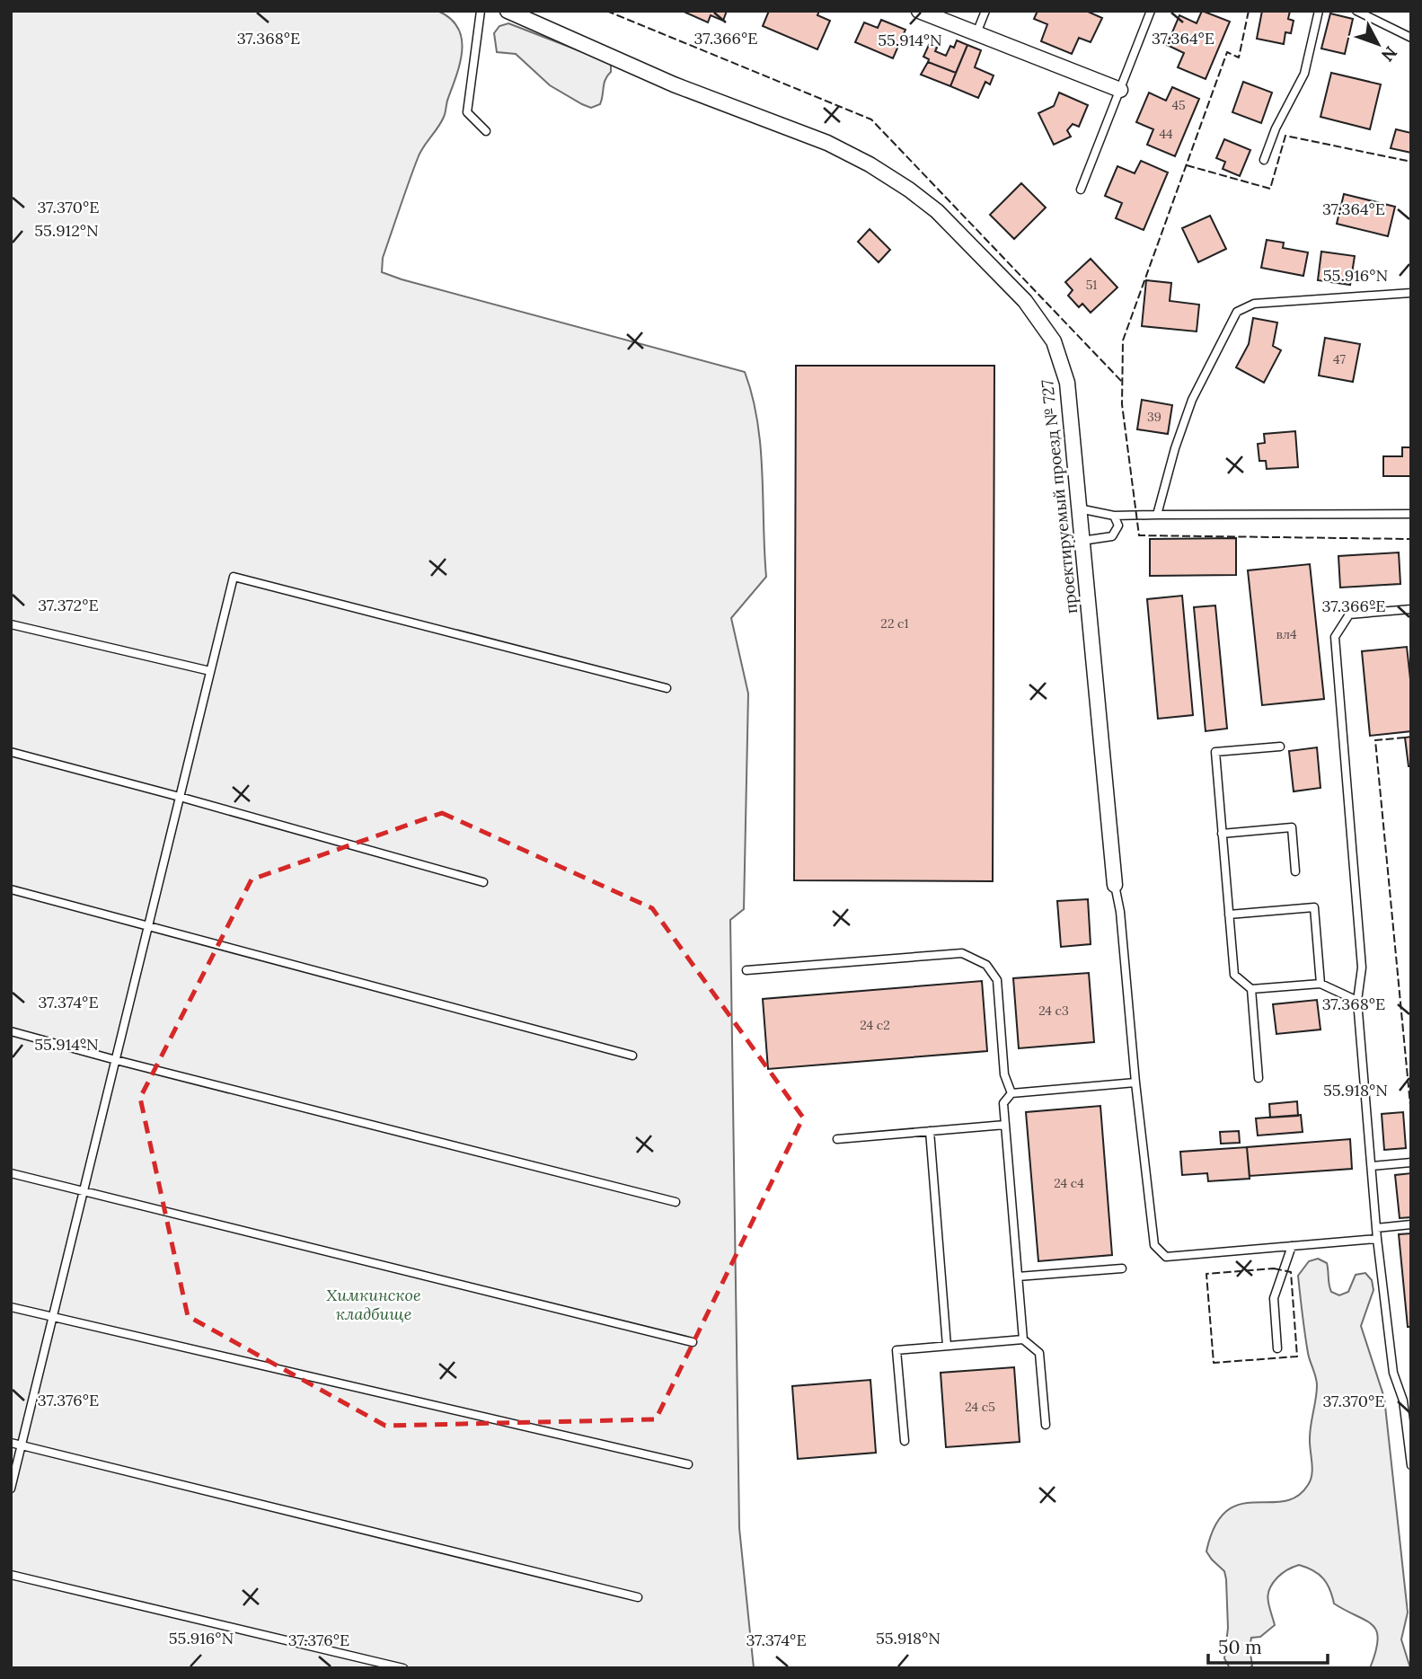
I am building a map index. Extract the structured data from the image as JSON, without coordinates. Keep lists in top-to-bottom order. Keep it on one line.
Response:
{"streets":{"street":["проектируемый проезд № 727"]},"parks":["Химкинское кладбище"],"house_numbers":["45","44","51","47","39","22 с1","вл4","24 с3","24 с2","24 с4","24 с5"],"scale_bar":"50 m","north":"bottom right","coordinates":["37.368°E","37.366°E","37.364°E","55.914°N","37.370°E","55.912°N","55.916°N","37.372°E","37.374°E","55.918°N","37.376°E"]}
